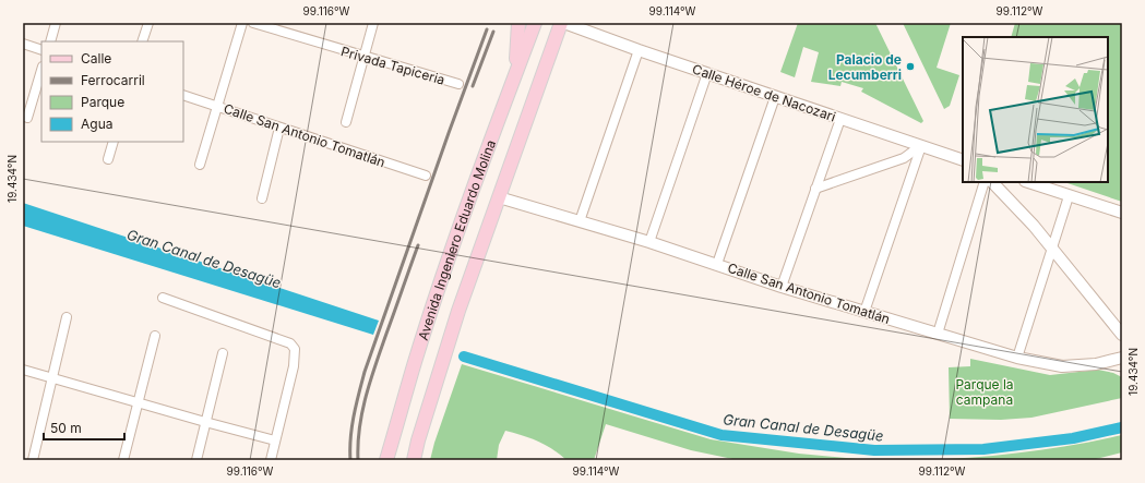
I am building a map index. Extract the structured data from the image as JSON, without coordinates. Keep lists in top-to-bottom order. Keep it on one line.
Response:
{"streets":{"main road":["Avenida Ingeniero Eduardo Molina"],"street":["Privada Tapiceria","Calle Héroe de Nacozari","Calle San Antonio Tomatlán"]},"crossings":[["Calle San Antonio Tomatlán","Avenida Ingeniero Eduardo Molina"]],"water":["Gran Canal de Desagüe"],"parks":["Parque la campana"],"places":["Palacio de Lecumberri"],"legend":["Calle","Ferrocarril","Parque","Agua"],"scale_bar":"50 m","coordinates":["99.116°W","99.114°W","99.112°W","19.434°N"]}
